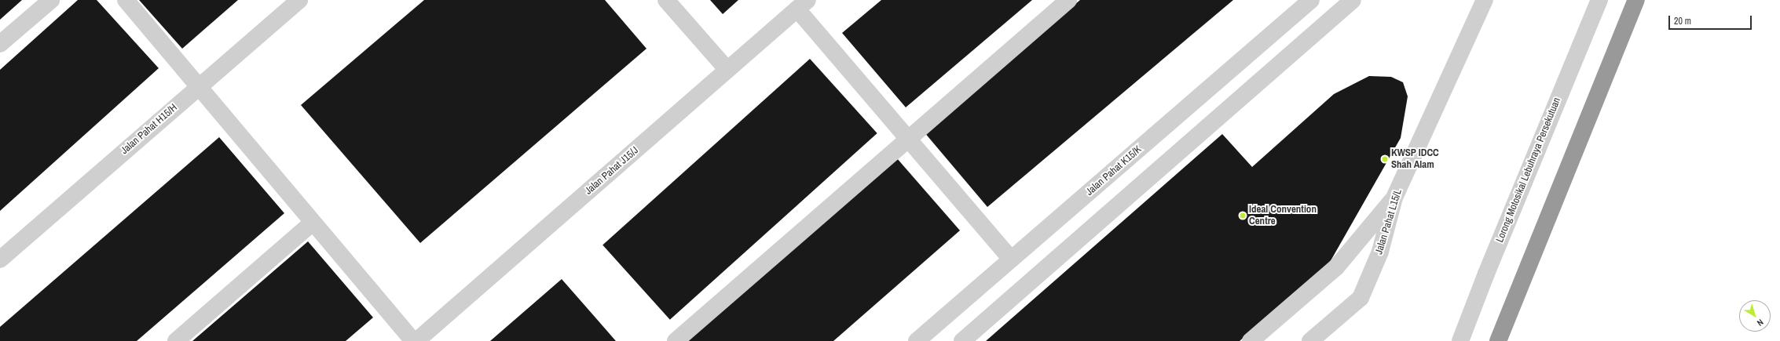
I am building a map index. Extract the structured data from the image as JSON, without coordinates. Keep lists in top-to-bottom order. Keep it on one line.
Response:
{"streets":{"street":["Jalan Pahat H15/H","Lorong Motosikal Lebuhraya Persekutuan","Jalan Pahat J15/J","Jalan Pahat K15/K","Jalan Pahat L15/L"]},"places":["KWSP IDCC Shah Alam","Ideal Convention Centre"],"scale_bar":"20 m","north":"bottom right"}
